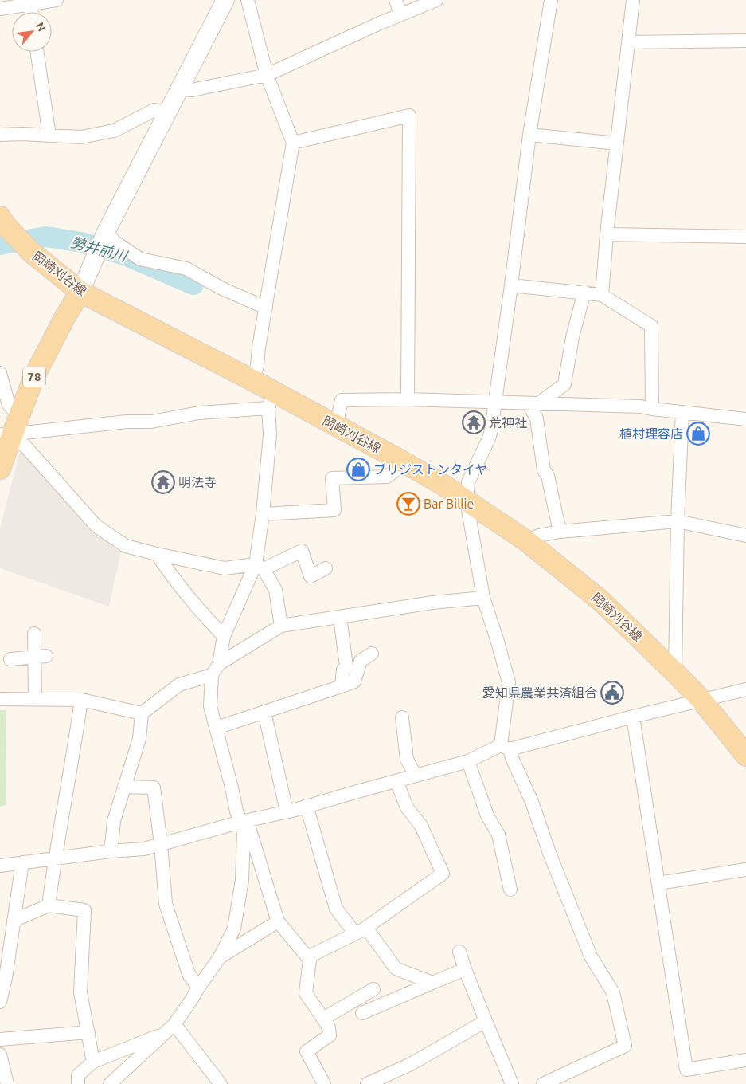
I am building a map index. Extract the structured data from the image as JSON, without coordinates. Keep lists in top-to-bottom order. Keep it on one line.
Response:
{"streets":{"main road":["岡崎刈谷線","78"]},"crossings":[["岡崎刈谷線","78"]],"water":["勢井前川"],"places":{"temple":["荒神社","明法寺"],"shop":["植村理容店","ブリジストンタイヤ"],"bar":["Bar Billie"],"public building":["愛知県農業共済組合"]},"north":"top right"}
